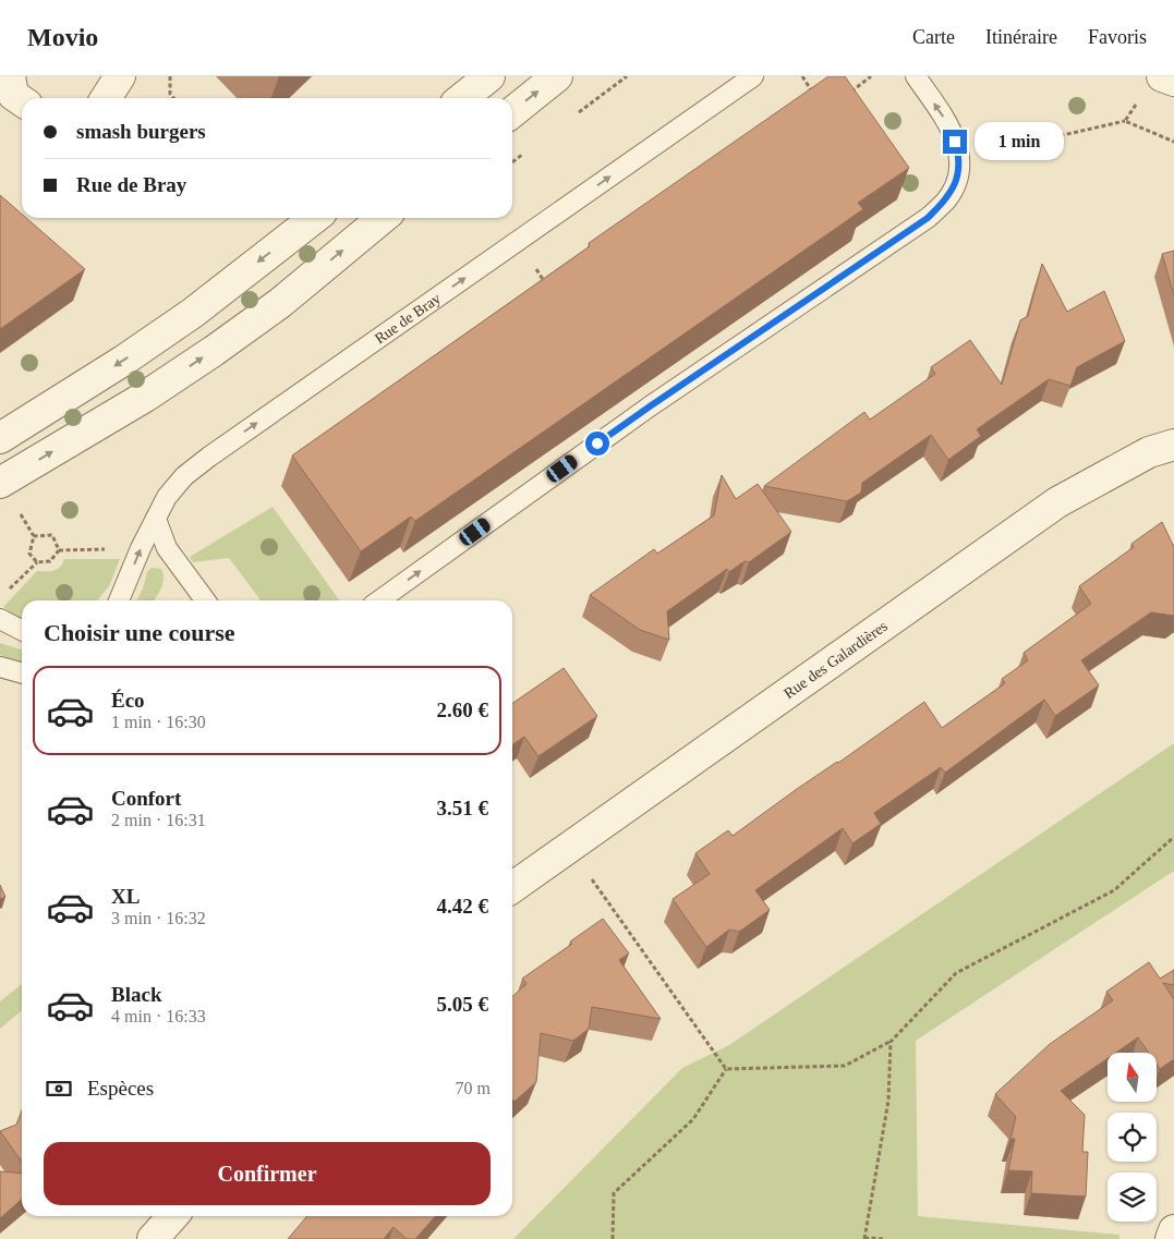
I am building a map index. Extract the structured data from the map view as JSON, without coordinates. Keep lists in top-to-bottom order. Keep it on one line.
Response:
{"streets":{"street":["Rue des Galardières"],"lane":["Rue de Bray"]},"one_way":["Rue de Bray"],"north":"top","page":{"header":"Movio","nav":["Carte","Itinéraire","Favoris"],"banner":["smash burgers","Rue de Bray"],"bubble":"1 min","heading":"Choisir une course","list":[{"name":"Éco","note":"1 min · 16:30","value":"2.60 €"},{"name":"Confort","note":"2 min · 16:31","value":"3.51 €"},{"name":"XL","note":"3 min · 16:32","value":"4.42 €"},{"name":"Black","note":"4 min · 16:33","value":"5.05 €"}],"pay":["Espèces","70 m"],"buttons":"Confirmer"}}
